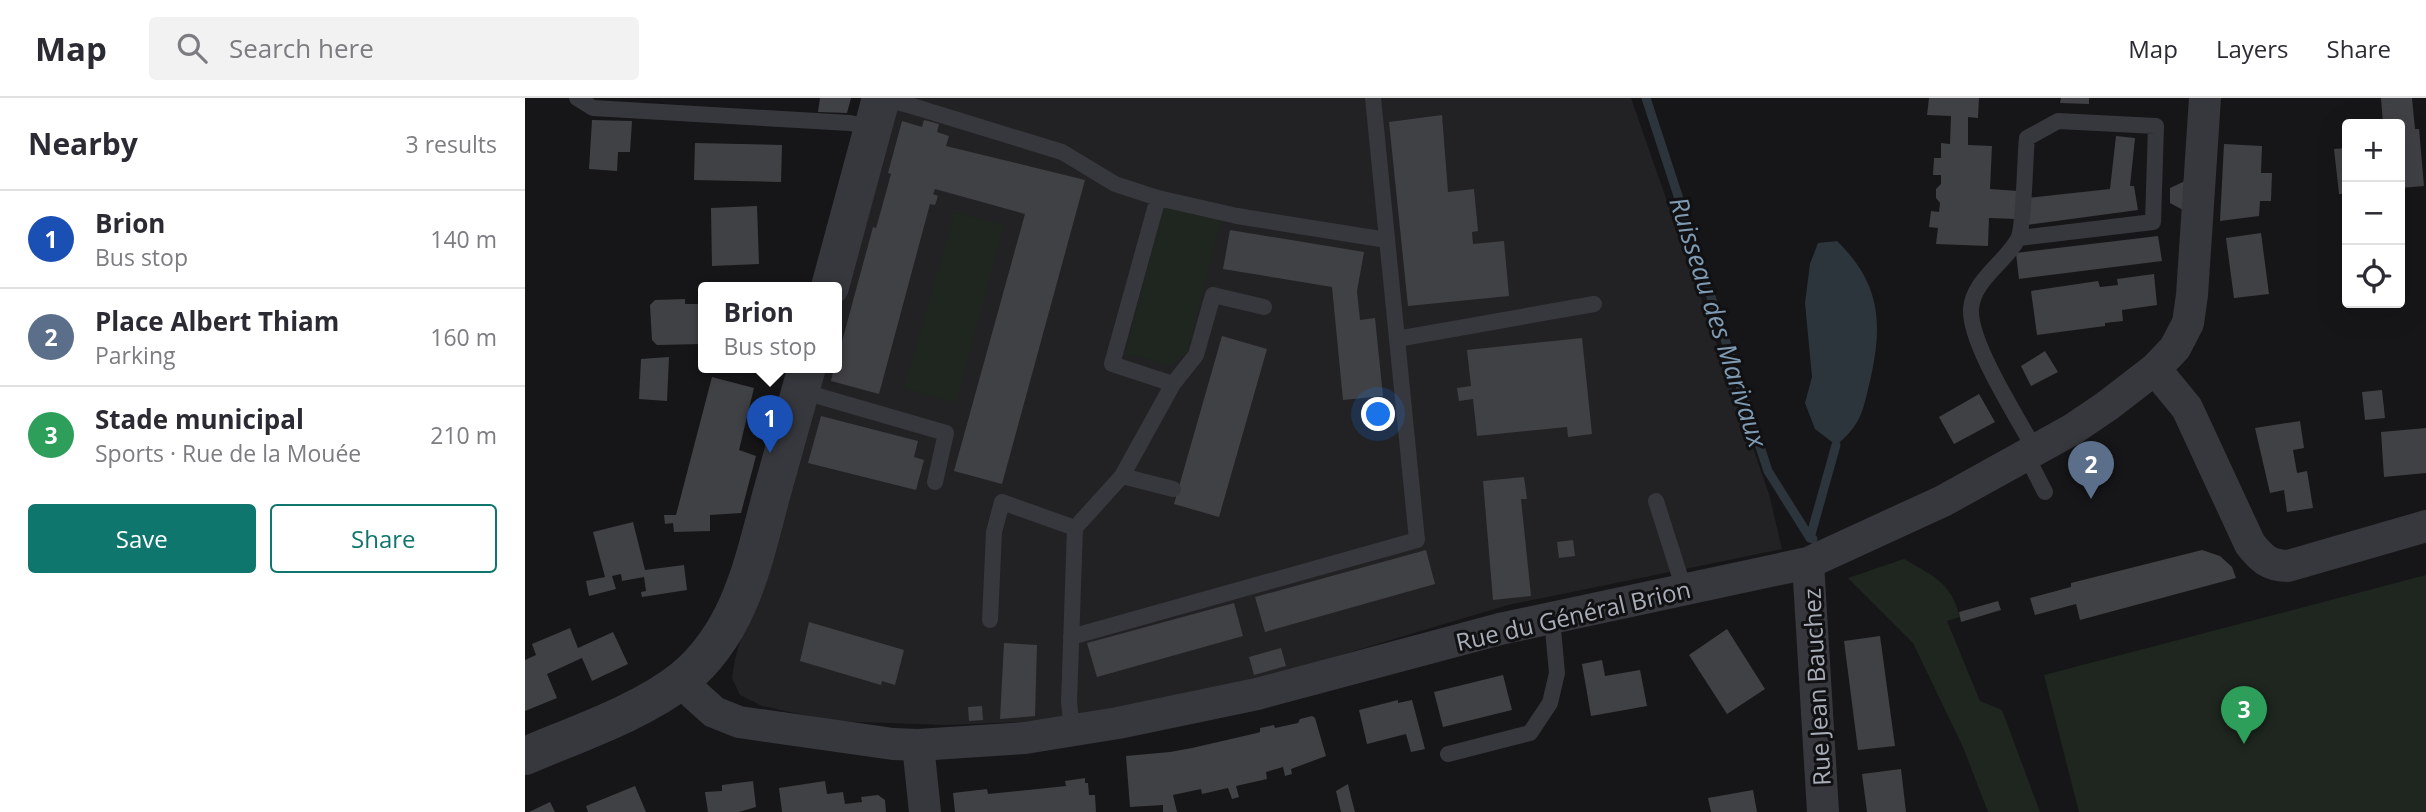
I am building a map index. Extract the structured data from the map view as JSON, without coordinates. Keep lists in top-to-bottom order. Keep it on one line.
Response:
{"streets":{"street":["Rue du Général Brion","Rue Jean Bauchez"]},"crossings":[["Rue du Général Brion","Rue Jean Bauchez"]],"water":["Ruisseau des Marivaux"],"page":{"header":"Map","search":"Search here","nav":["Map","Layers","Share"],"heading":["Nearby","3 results"],"map_buttons":["+","−"],"list":[{"mark":"1","name":"Brion","note":"Bus stop","value":"140 m"},{"mark":"2","name":"Place Albert Thiam","note":"Parking","value":"160 m"},{"mark":"3","name":"Stade municipal","note":"Sports · Rue de la Mouée","value":"210 m"}],"popup":["Brion","Bus stop"],"pins":["1","2","3"],"buttons":["Save","Share"]}}
